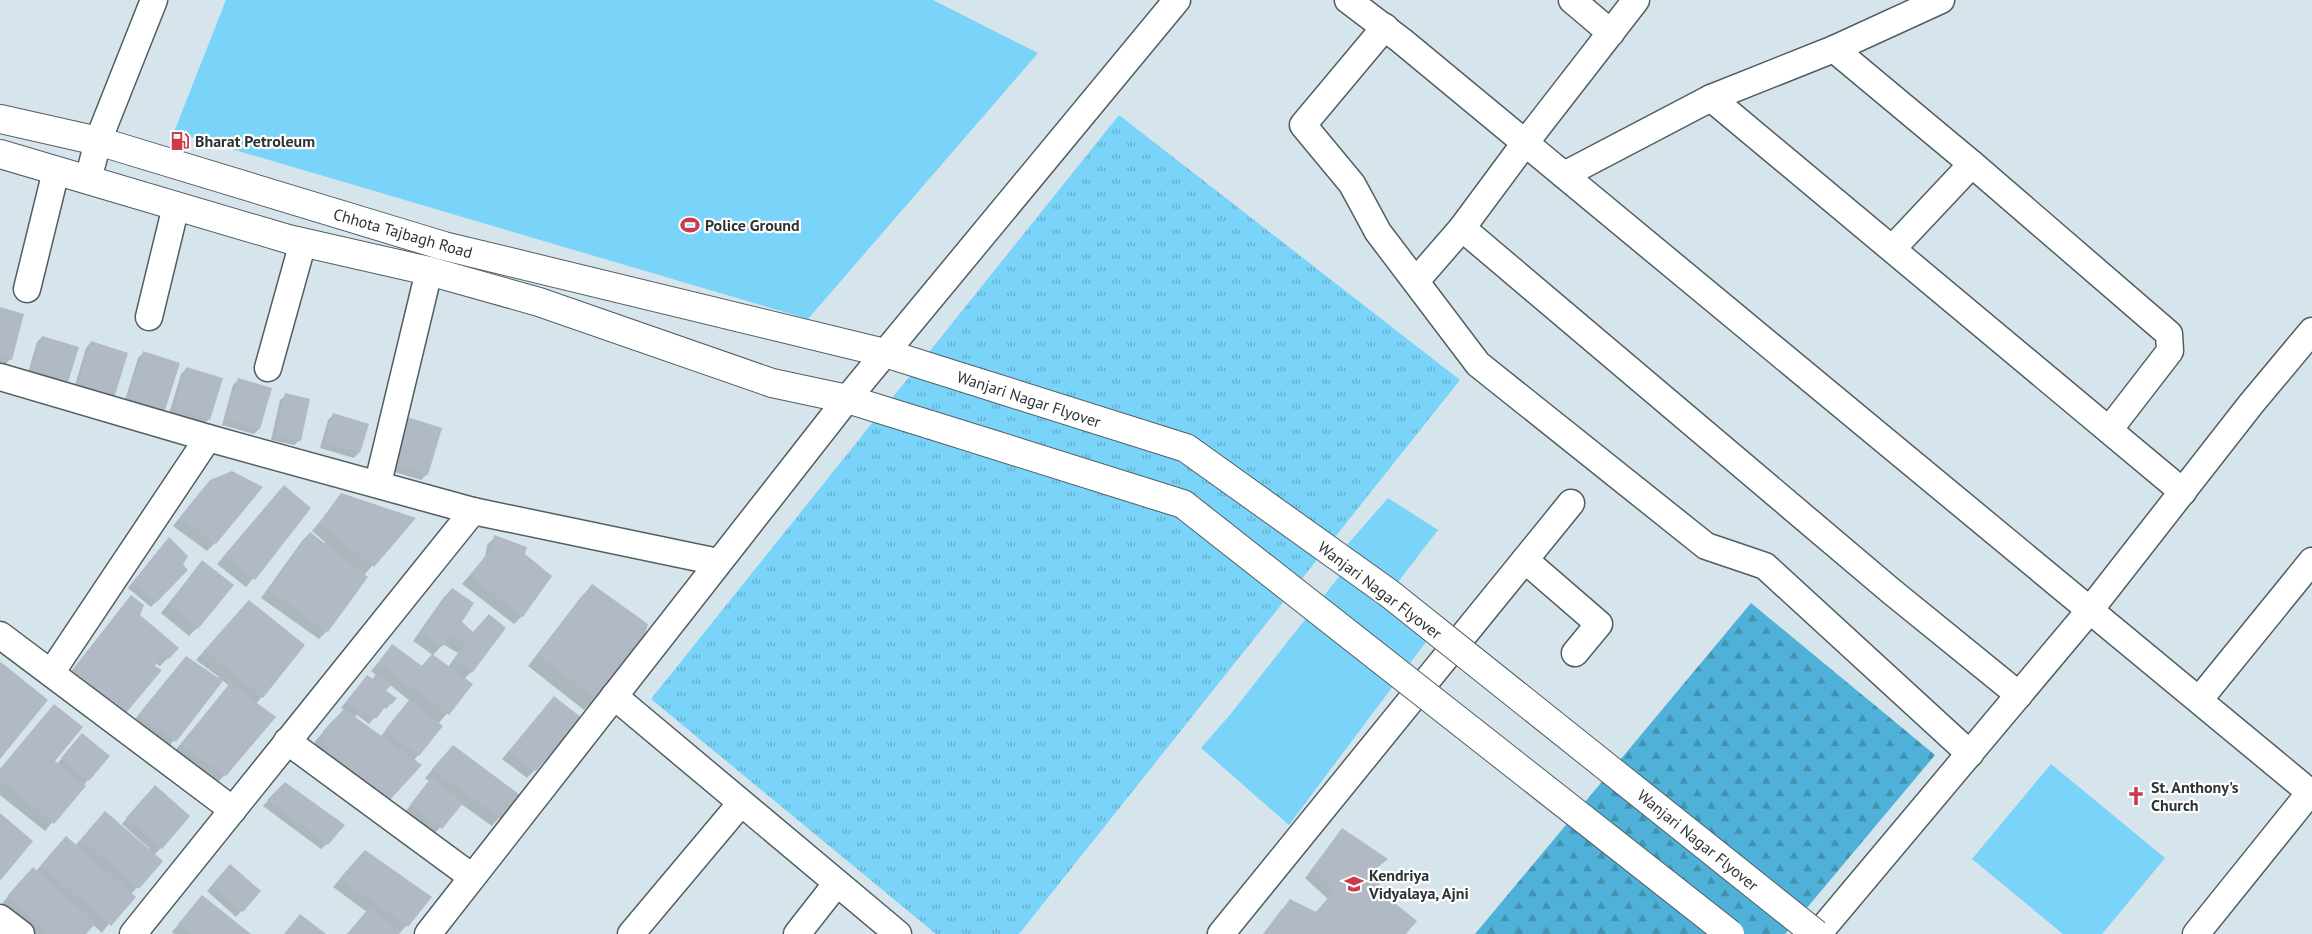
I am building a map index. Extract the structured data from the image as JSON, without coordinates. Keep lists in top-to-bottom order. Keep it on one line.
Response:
{"streets":{"main road":["Chhota Tajbagh Road","Wanjari Nagar Flyover"]},"crossings":[["Chhota Tajbagh Road","Wanjari Nagar Flyover"]],"places":{"fuel station":["Bharat Petroleum"],"sports":["Police Ground"],"church":["St. Anthony's Church"],"school or university":["Kendriya Vidyalaya, Ajni"]}}
